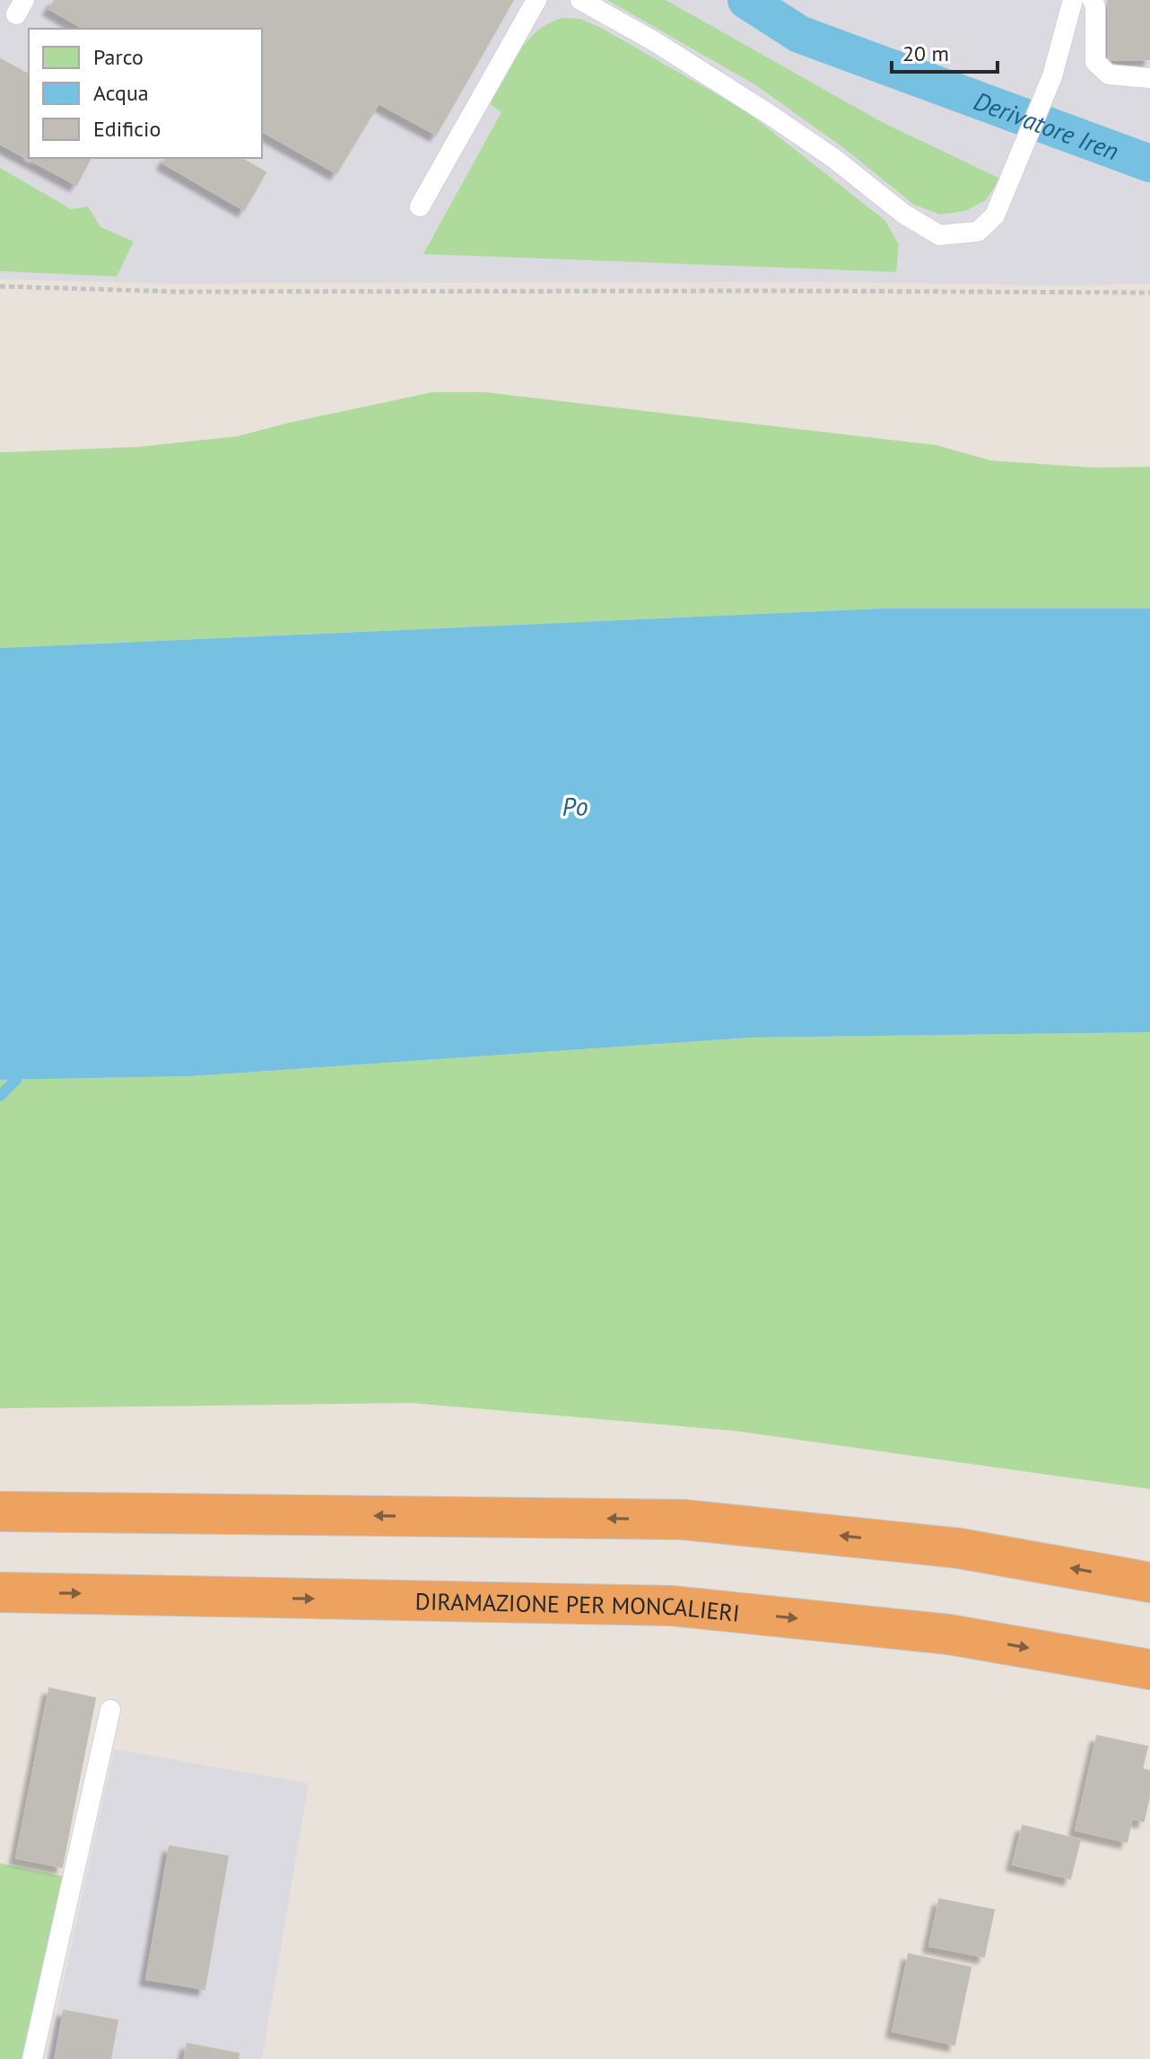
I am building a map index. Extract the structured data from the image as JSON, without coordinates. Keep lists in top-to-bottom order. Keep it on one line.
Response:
{"streets":{"highway":["DIRAMAZIONE PER MONCALIERI"]},"water":["Derivatore Iren","Po"],"legend":["Parco","Acqua","Edificio"],"scale_bar":"20 m"}
